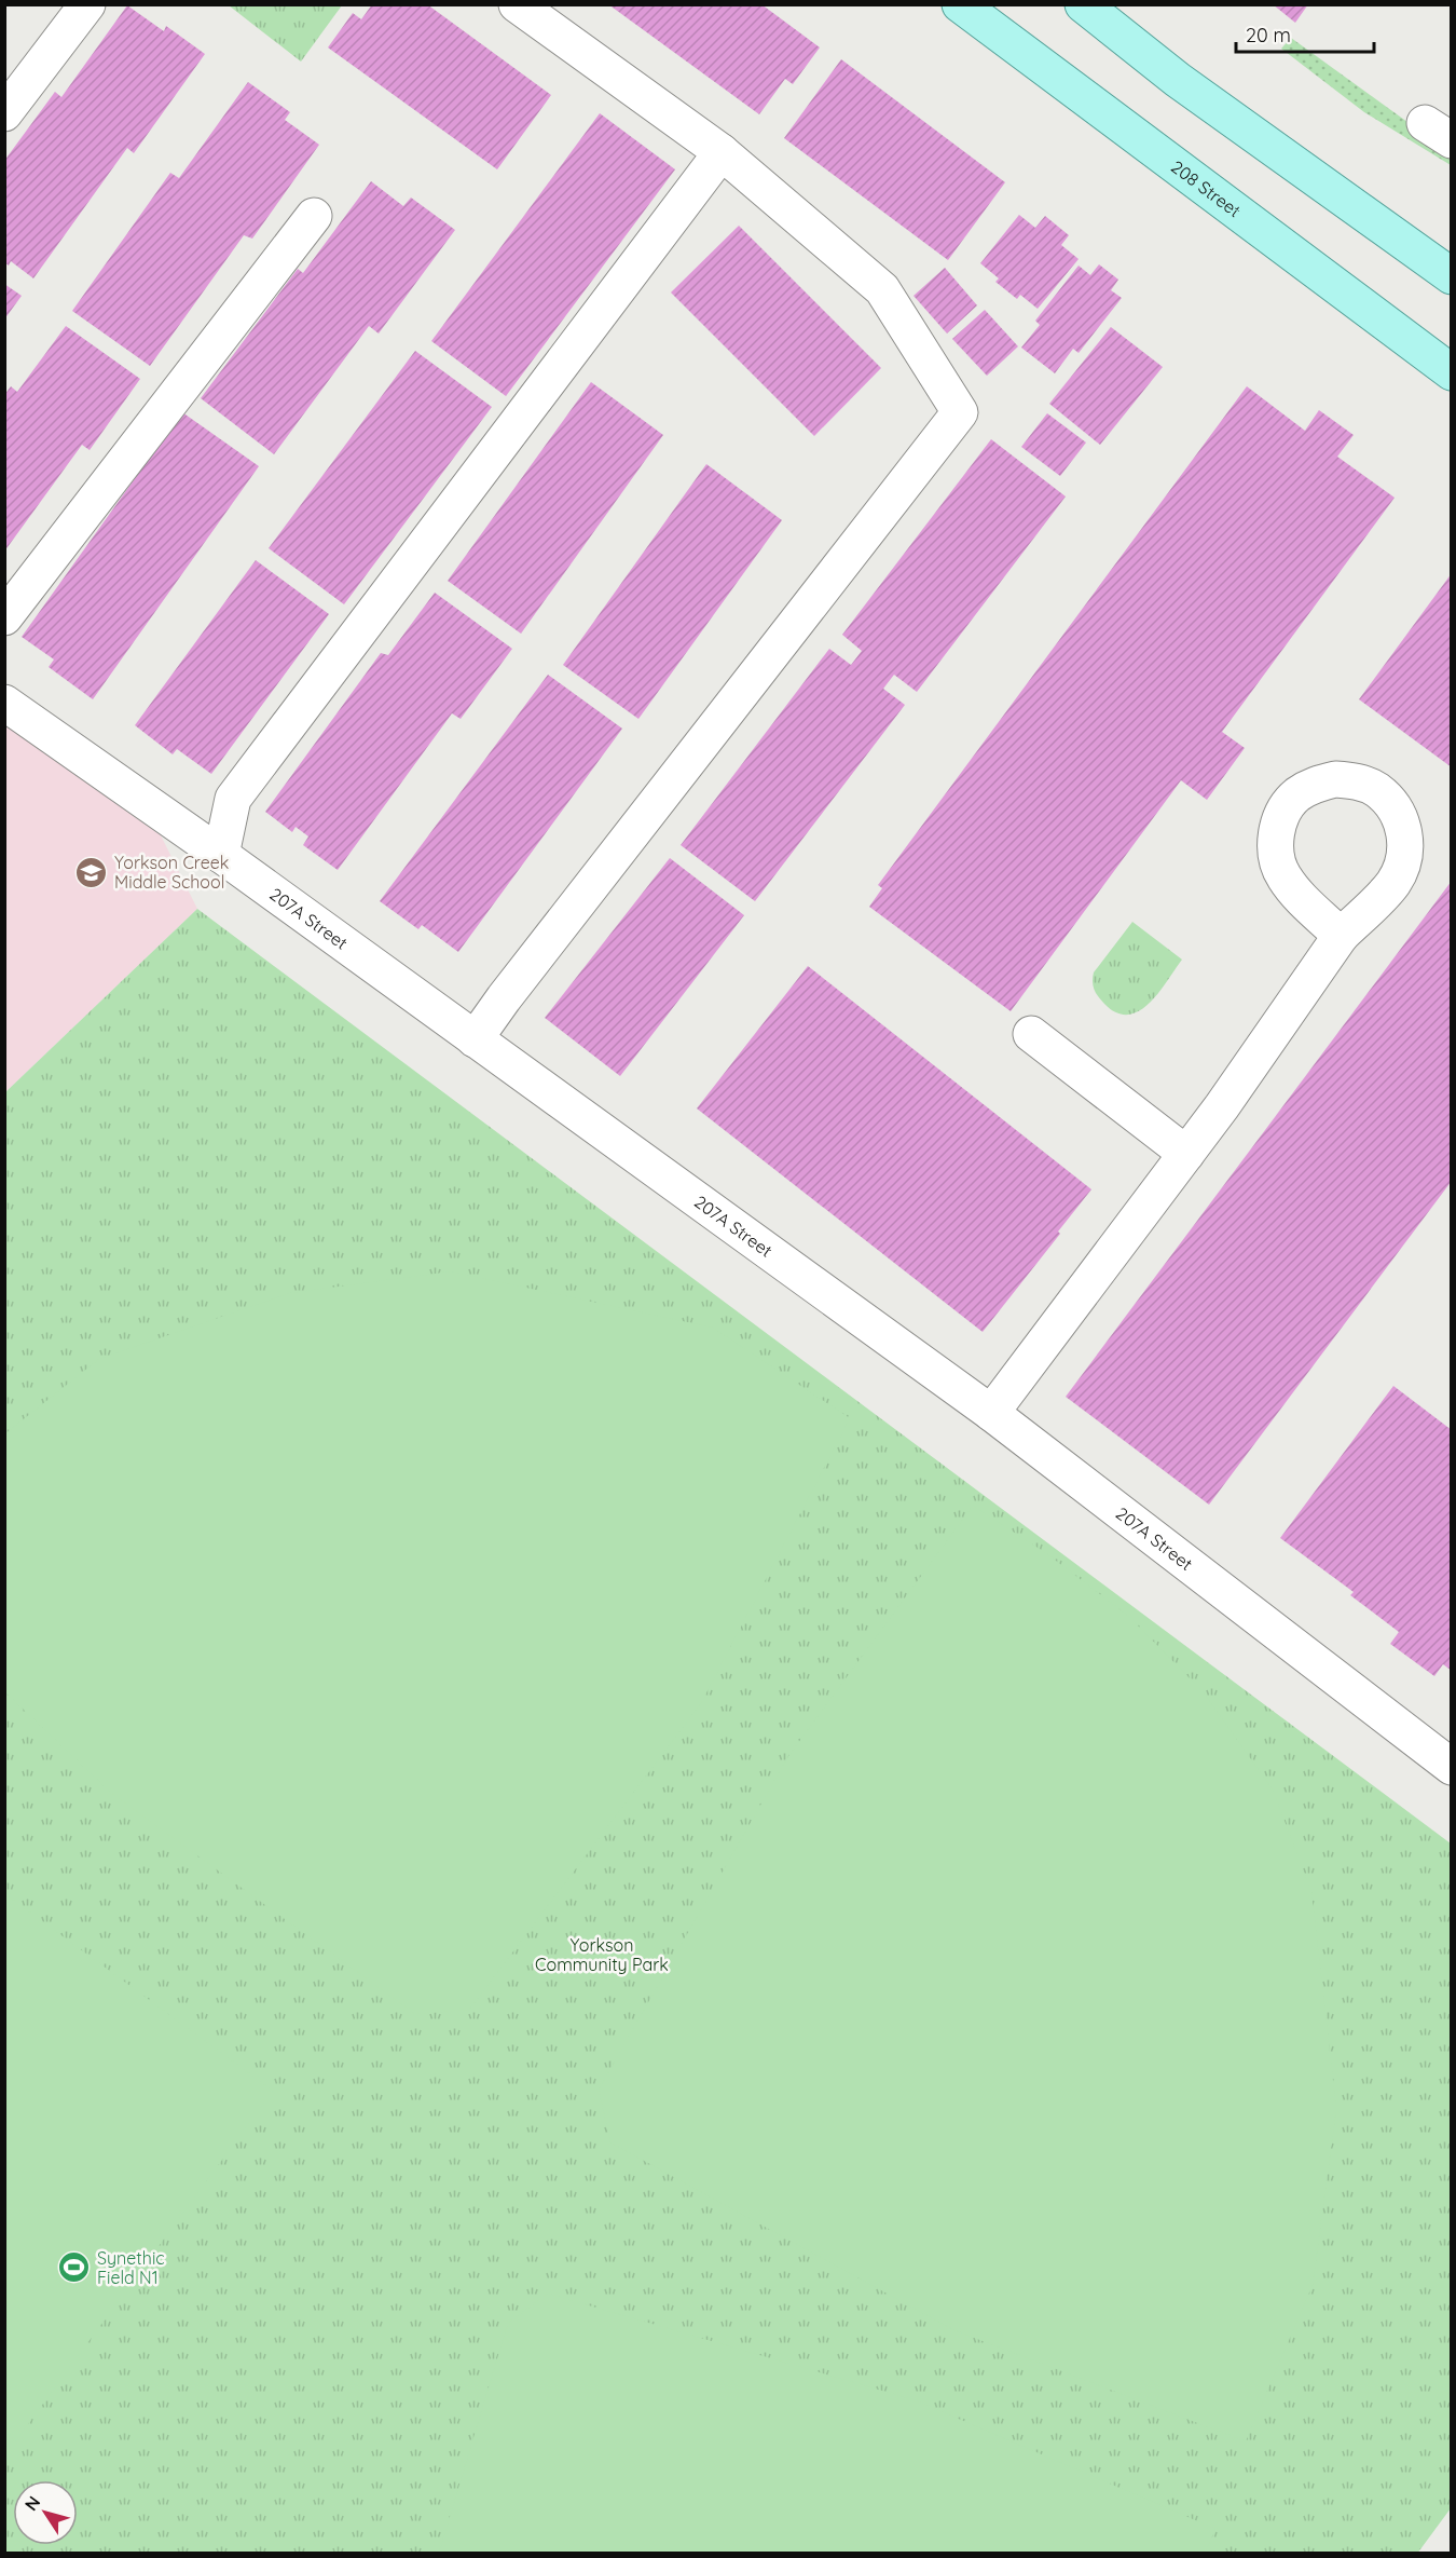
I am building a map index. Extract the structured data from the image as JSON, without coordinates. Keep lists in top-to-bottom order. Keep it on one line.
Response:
{"streets":{"main road":["208 Street"],"street":["207A Street"]},"parks":["Yorkson Community Park"],"places":{"school or university":["Yorkson Creek Middle School"],"sports":["Synethic Field N1"]},"scale_bar":"20 m","north":"top left"}
